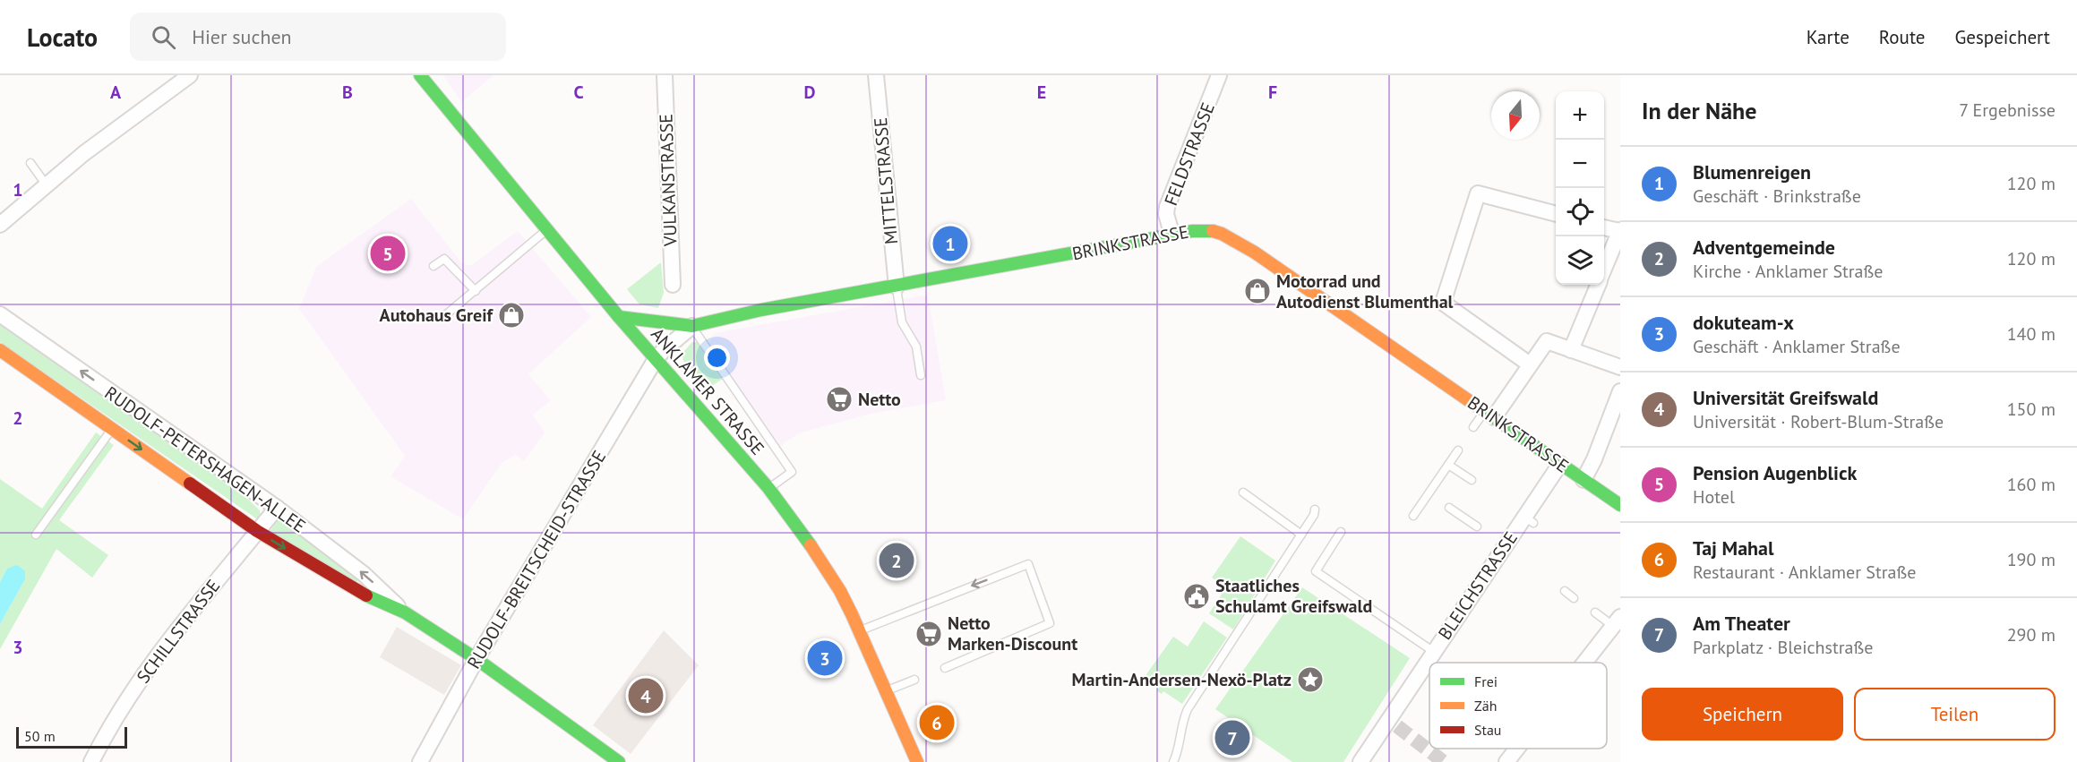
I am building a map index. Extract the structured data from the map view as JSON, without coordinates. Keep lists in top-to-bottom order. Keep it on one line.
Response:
{"streets":{"street":["FELDSTRASSE","VULKANSTRASSE","MITTELSTRASSE","BRINKSTRASSE","ANKLAMER STRASSE","RUDOLF-PETERSHAGEN-ALLEE","RUDOLF-BREITSCHEID-STRASSE","BLEICHSTRASSE","SCHILLSTRASSE"]},"crossings":[["FELDSTRASSE","BRINKSTRASSE"],["MITTELSTRASSE","BRINKSTRASSE"],["BRINKSTRASSE","ANKLAMER STRASSE"],["BRINKSTRASSE","RUDOLF-BREITSCHEID-STRASSE"],["BRINKSTRASSE","BLEICHSTRASSE"],["ANKLAMER STRASSE","RUDOLF-BREITSCHEID-STRASSE"],["RUDOLF-PETERSHAGEN-ALLEE","RUDOLF-BREITSCHEID-STRASSE"],["RUDOLF-PETERSHAGEN-ALLEE","SCHILLSTRASSE"]],"places":{"shop":["Motorrad und Autodienst Blumenthal","Autohaus Greif"],"supermarket":["Netto","Netto Marken-Discount"],"public building":["Staatliches Schulamt Greifswald"],"place":["Martin-Andersen-Nexö-Platz"]},"legend":["Frei","Zäh","Stau"],"scale_bar":"50 m","north":"bottom","page":{"header":"Locato","search":"Hier suchen","nav":["Karte","Route","Gespeichert"],"heading":["In der Nähe","7 Ergebnisse"],"map_buttons":["+","−"],"list":[{"mark":"1","name":"Blumenreigen","note":"Geschäft · Brinkstraße","value":"120 m"},{"mark":"2","name":"Adventgemeinde","note":"Kirche · Anklamer Straße","value":"120 m"},{"mark":"3","name":"dokuteam-x","note":"Geschäft · Anklamer Straße","value":"140 m"},{"mark":"4","name":"Universität Greifswald","note":"Universität · Robert-Blum-Straße","value":"150 m"},{"mark":"5","name":"Pension Augenblick","note":"Hotel","value":"160 m"},{"mark":"6","name":"Taj Mahal","note":"Restaurant · Anklamer Straße","value":"190 m"},{"mark":"7","name":"Am Theater","note":"Parkplatz · Bleichstraße","value":"290 m"}],"pins":["1","5","2","3","4","6","7"],"buttons":["Speichern","Teilen"],"scale":"50 m"},"grid":{"columns":["A","B","C","D","E","F"],"rows":["1","2","3"]}}
